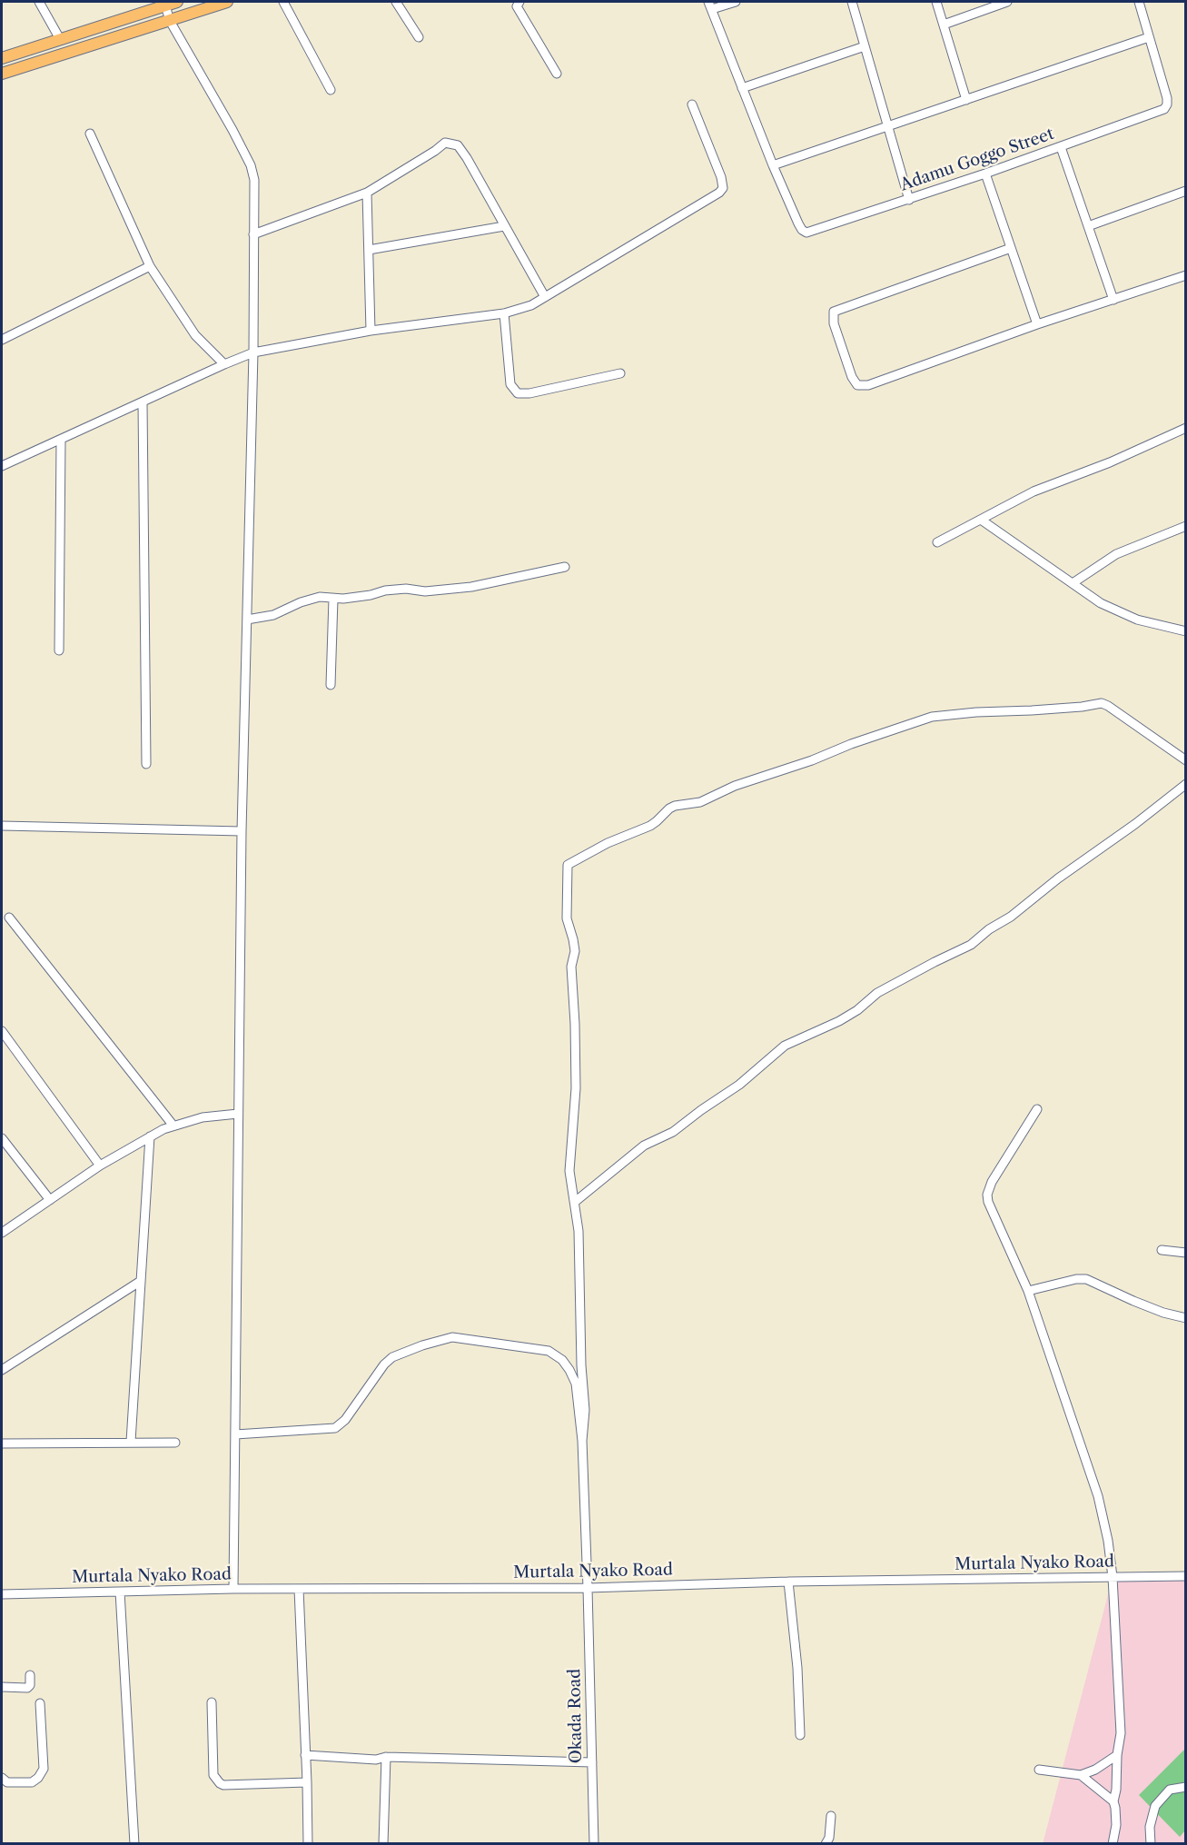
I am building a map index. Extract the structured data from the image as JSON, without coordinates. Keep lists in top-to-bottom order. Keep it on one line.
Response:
{"streets":{"street":["Adamu Goggo Street","Murtala Nyako Road","Okada Road"]},"crossings":[["Murtala Nyako Road","Okada Road"]]}
